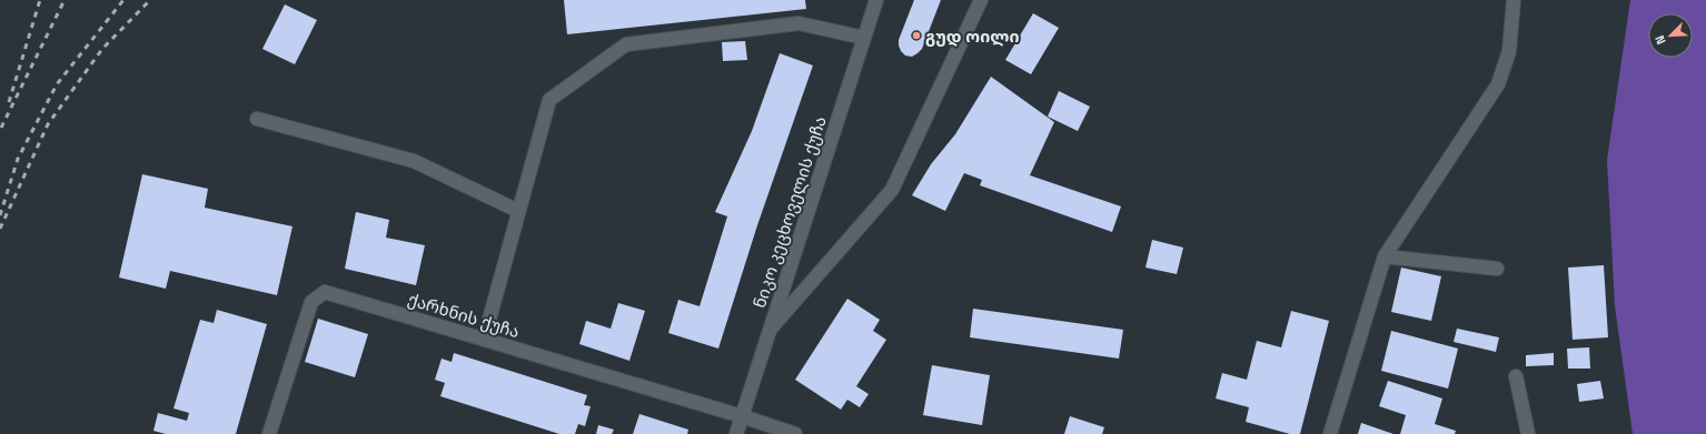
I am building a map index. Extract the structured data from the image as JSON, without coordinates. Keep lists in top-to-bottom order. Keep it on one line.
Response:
{"streets":{"street":["ნიკო კეცხოველის ქუჩა","ქარხნის ქუჩა"]},"crossings":[["ნიკო კეცხოველის ქუჩა","ქარხნის ქუჩა"]],"places":["გუდ ოილი"],"north":"bottom left"}
